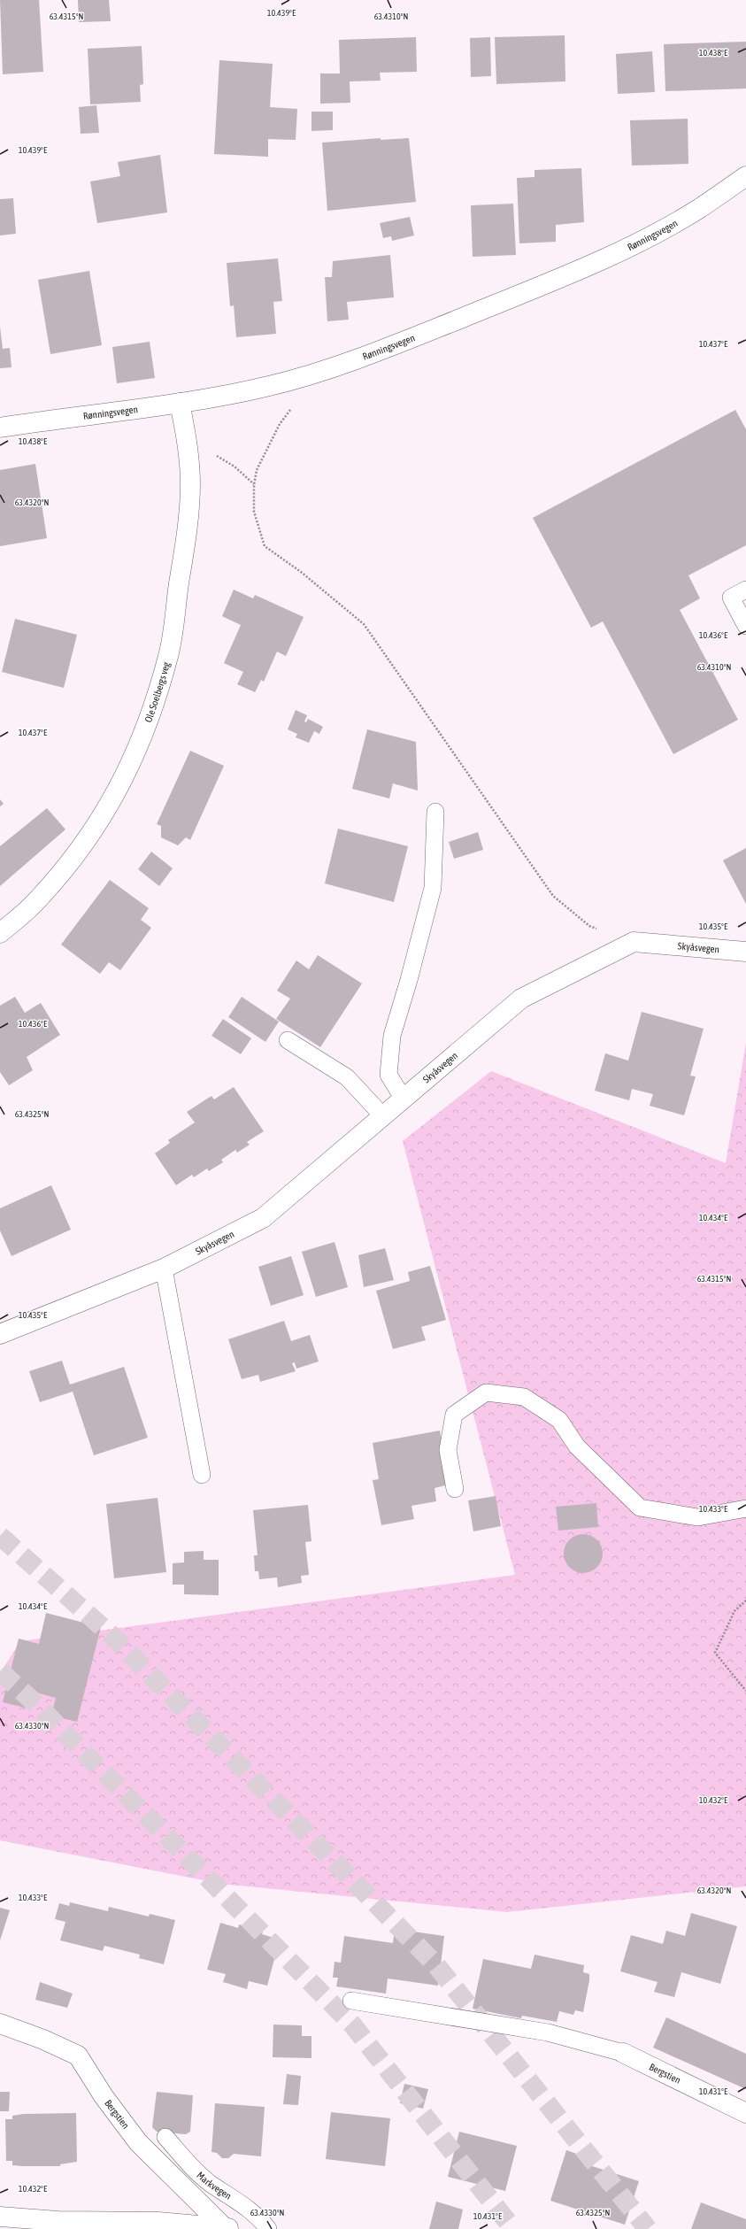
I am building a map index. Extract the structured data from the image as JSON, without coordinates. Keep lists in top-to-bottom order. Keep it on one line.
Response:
{"streets":{"street":["Rønningsvegen","Ole Soelbergs veg","Skyåsvegen","Bergstien"],"lane":["Markvegen"]},"crossings":[["Rønningsvegen","Ole Soelbergs veg"]],"coordinates":["10.439°E","63.4315°N","63.4310°N","10.438°E","10.437°E","63.4320°N","10.436°E","10.435°E","63.4325°N","10.434°E","10.433°E","63.4330°N","10.432°E","10.431°E"]}
